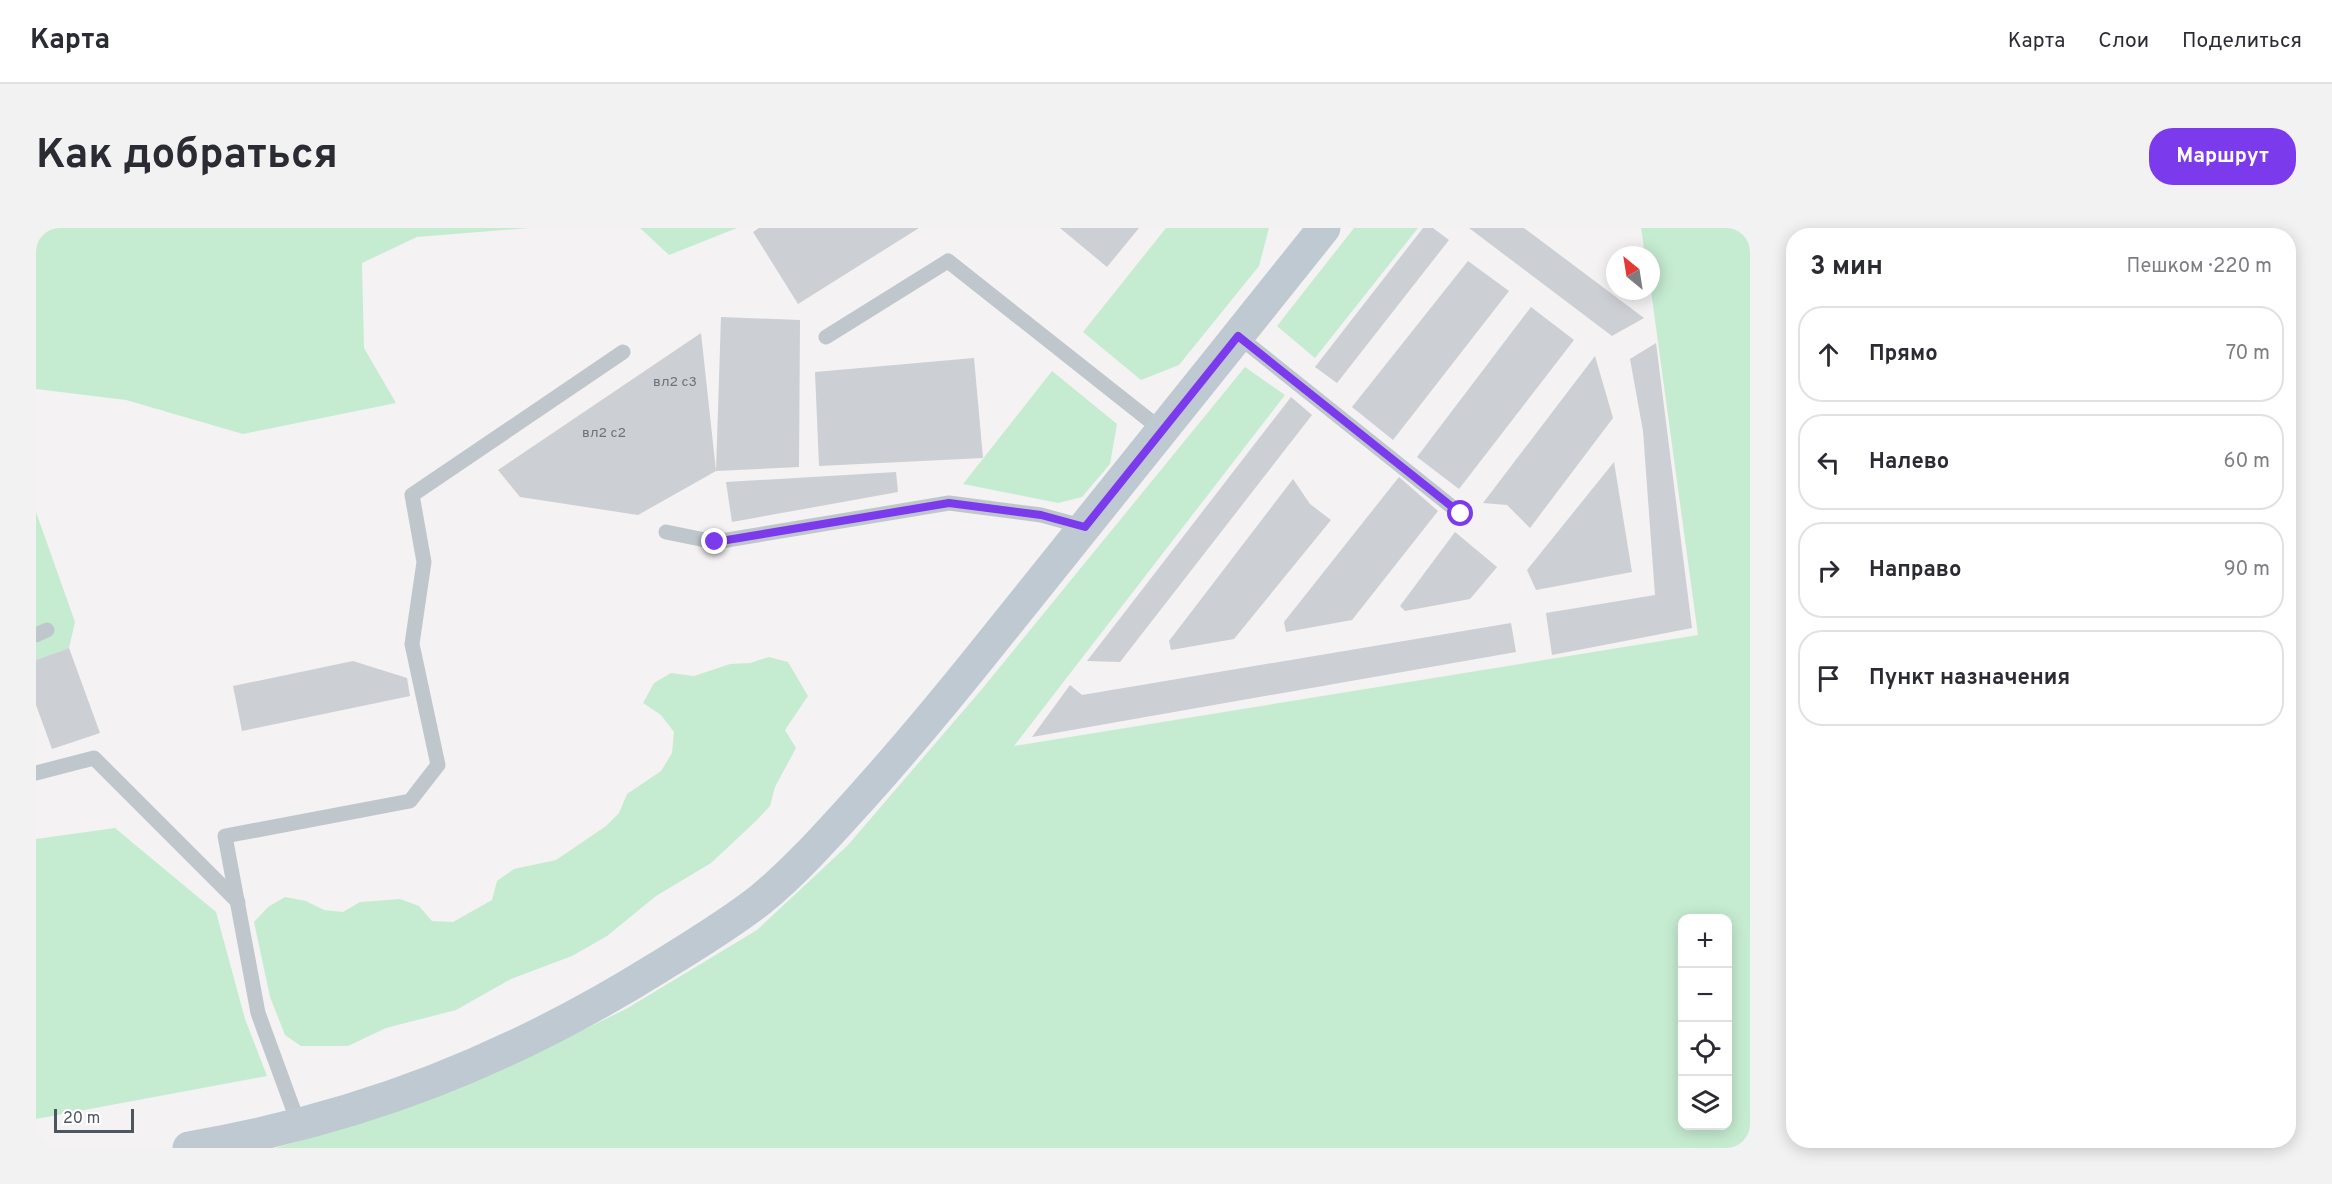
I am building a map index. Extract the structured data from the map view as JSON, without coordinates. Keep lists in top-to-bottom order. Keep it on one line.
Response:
{"house_numbers":["вл2 с3","вл2 с2"],"scale_bar":"20 m","north":"top left","page":{"header":"Карта","nav":["Карта","Слои","Поделиться"],"buttons":"Маршрут","title":"Как добраться","heading":["3 мин","Пешком · 220 m"],"list":[["Прямо","70 m"],["Налево","60 m"],["Направо","90 m"],"Пункт назначения"],"map_buttons":["+","−"],"scale":"20 m"}}
